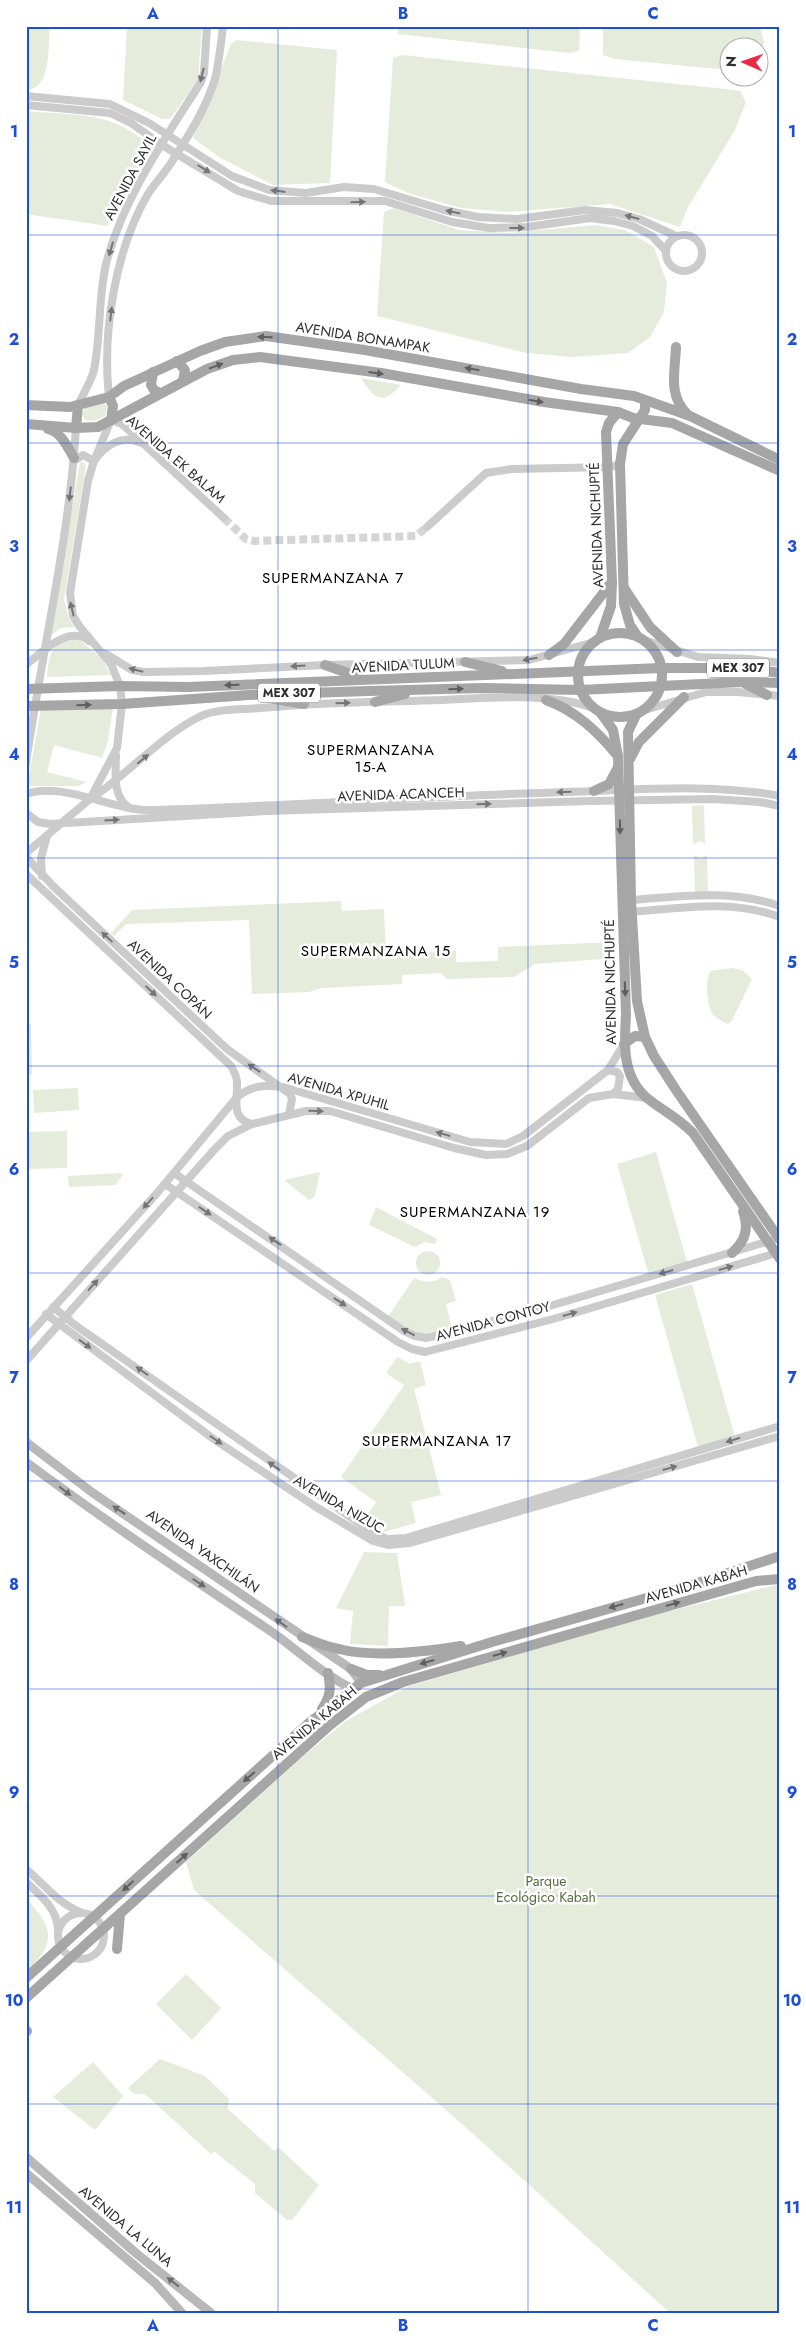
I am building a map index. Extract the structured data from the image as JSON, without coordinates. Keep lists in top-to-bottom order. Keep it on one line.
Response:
{"streets":{"main road":["AVENIDA BONAMPAK","AVENIDA NICHUPTÉ","AVENIDA TULUM","MEX 307","AVENIDA YAXCHILÁN","AVENIDA KABAH","AVENIDA LA LUNA"],"street":["AVENIDA SAYIL","AVENIDA EK BALAM","AVENIDA ACANCEH","AVENIDA COPÁN","AVENIDA XPUHIL","AVENIDA CONTOY","AVENIDA NIZUC"]},"crossings":[["AVENIDA SAYIL","AVENIDA BONAMPAK"],["AVENIDA BONAMPAK","AVENIDA NICHUPTÉ"],["AVENIDA NICHUPTÉ","AVENIDA TULUM"],["AVENIDA NICHUPTÉ","AVENIDA ACANCEH"],["AVENIDA NICHUPTÉ","AVENIDA XPUHIL"],["AVENIDA NICHUPTÉ","AVENIDA CONTOY"],["AVENIDA COPÁN","AVENIDA XPUHIL"],["AVENIDA XPUHIL","AVENIDA CONTOY"],["AVENIDA XPUHIL","AVENIDA NIZUC"],["AVENIDA YAXCHILÁN","AVENIDA KABAH"]],"districts":["SUPERMANZANA 7","SUPERMANZANA 15-A","SUPERMANZANA 15","SUPERMANZANA 19","SUPERMANZANA 17"],"parks":["Parque Ecológico Kabah"],"north":"left","grid":{"columns":["A","B","C"],"rows":["1","2","3","4","5","6","7","8","9","10","11"]}}
